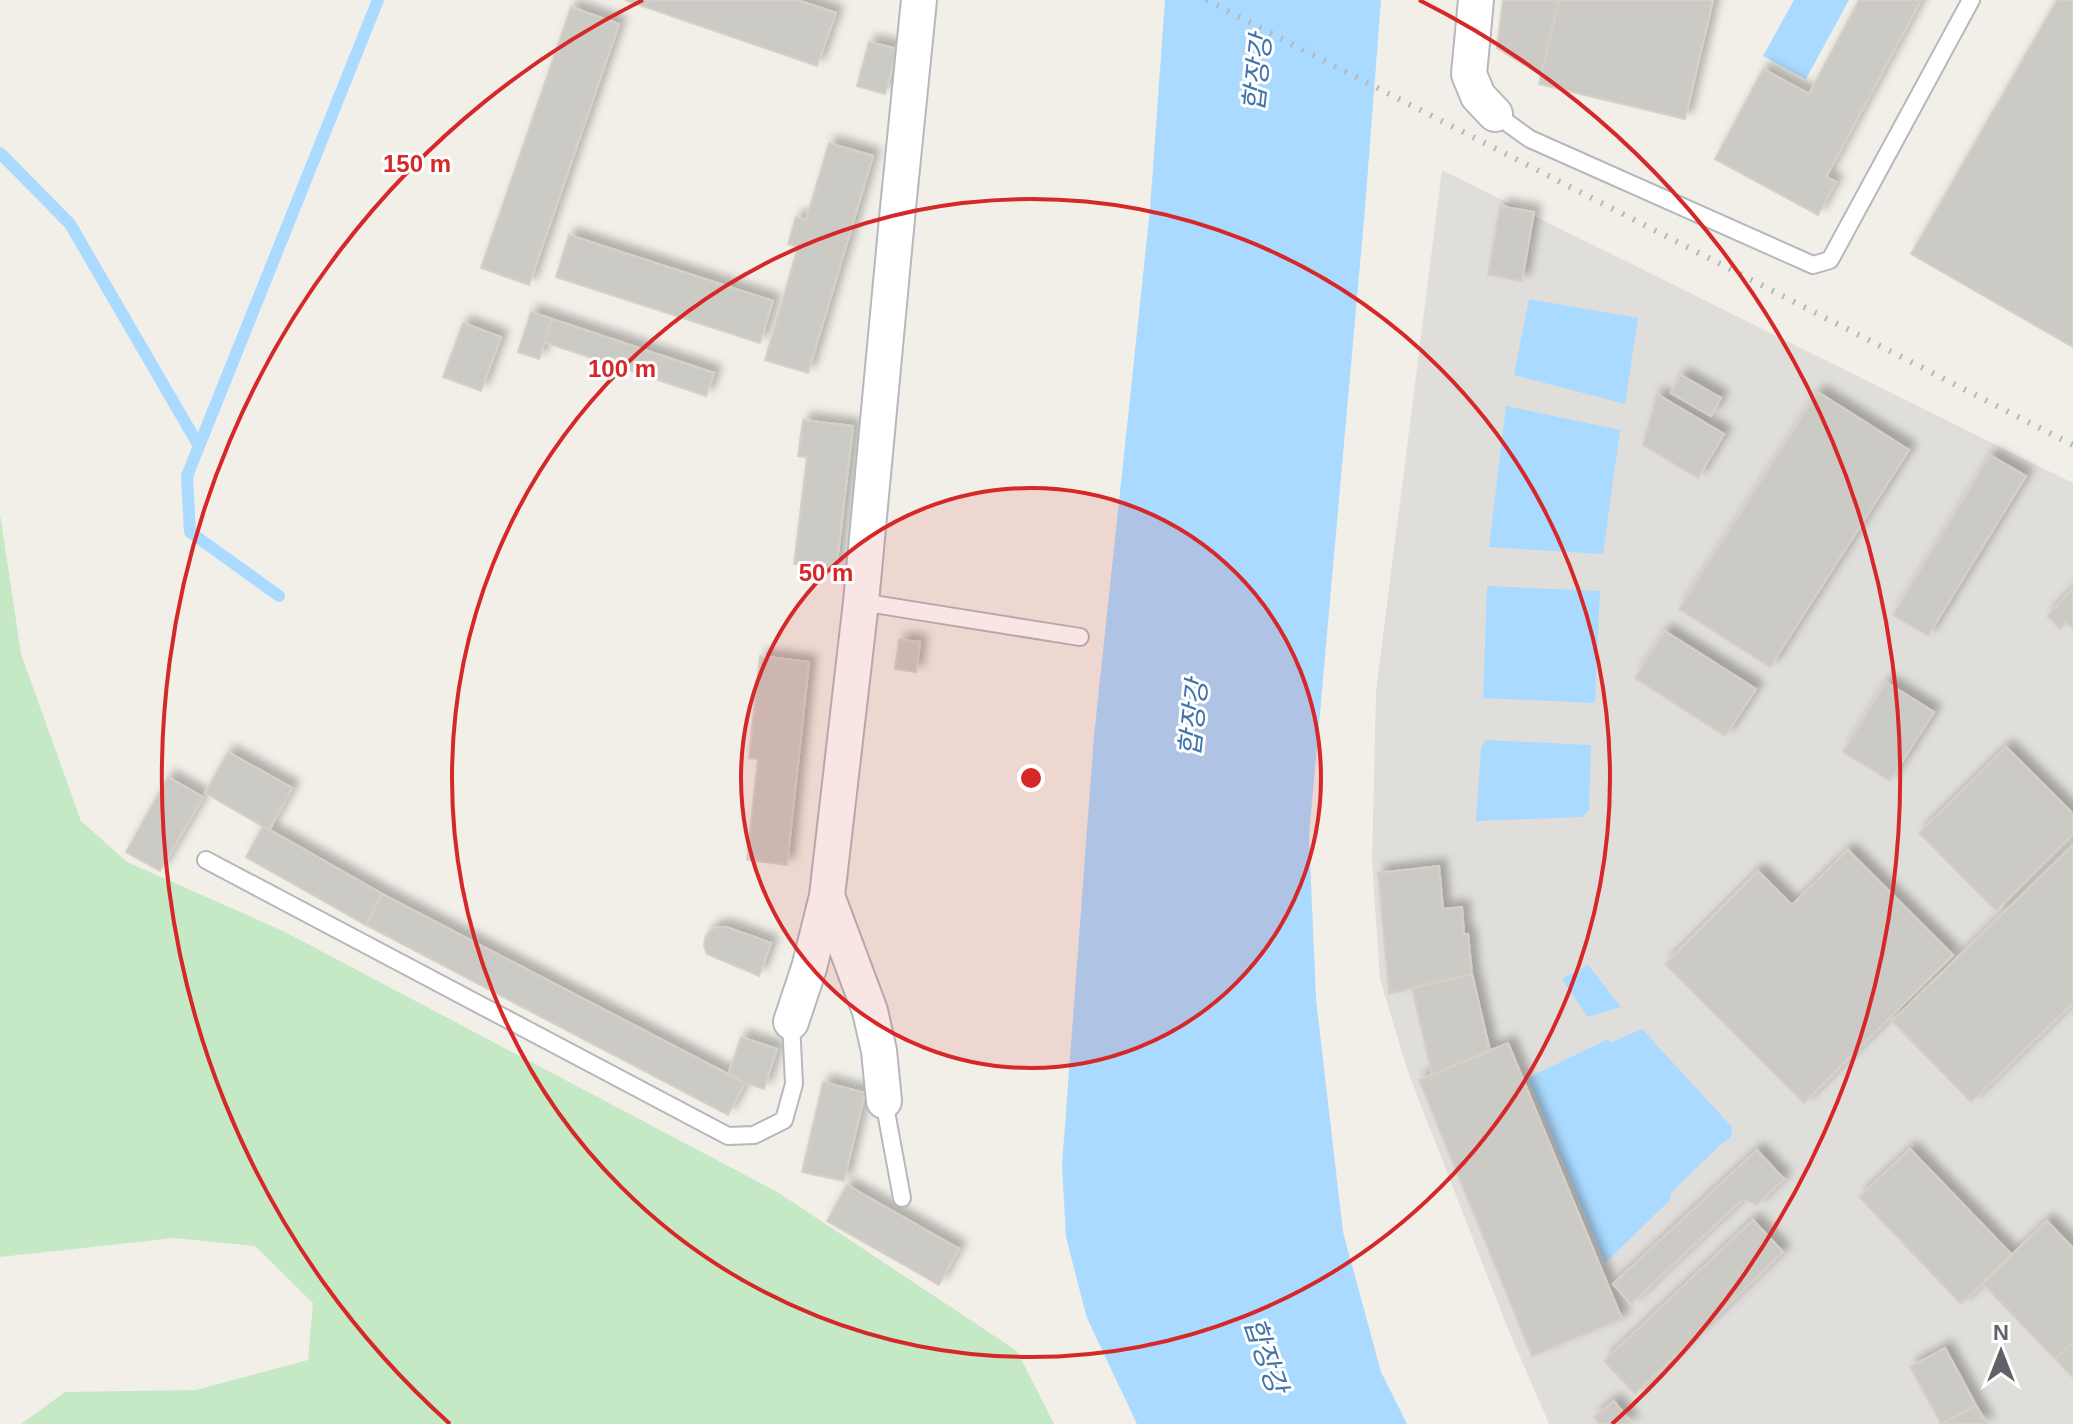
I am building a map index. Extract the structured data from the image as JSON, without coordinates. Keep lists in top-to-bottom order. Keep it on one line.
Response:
{"water":["합장강"],"north":"top","rings":["150 m","100 m","50 m"]}
